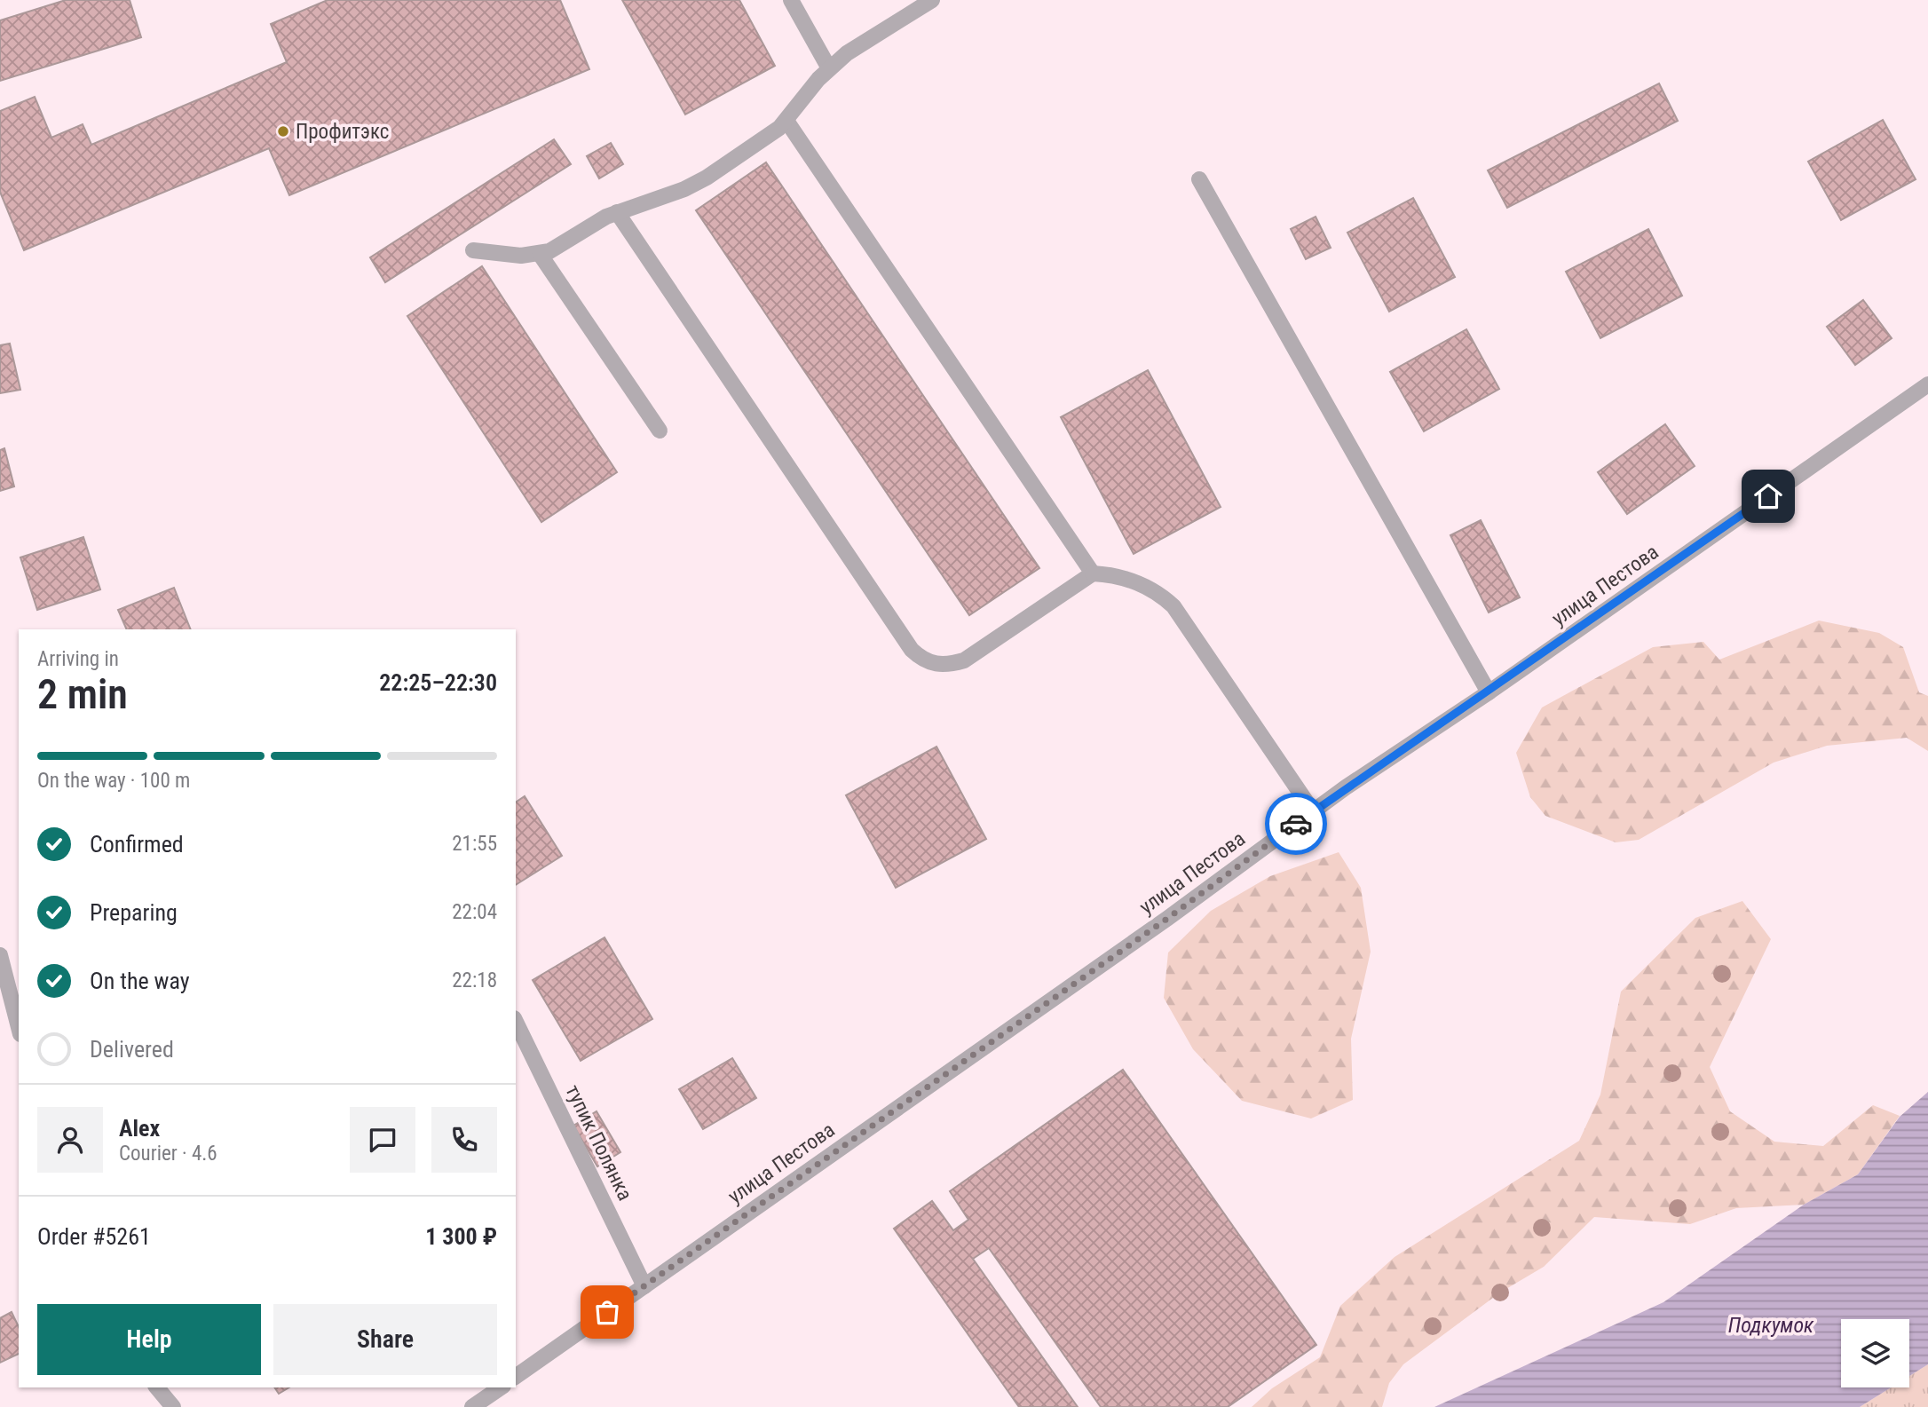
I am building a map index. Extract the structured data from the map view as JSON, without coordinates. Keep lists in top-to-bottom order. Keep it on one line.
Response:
{"streets":{"street":["улица Пестова","тупик Полянка"]},"crossings":[["улица Пестова","тупик Полянка"]],"water":["Подкумок"],"places":["Профитэкс"],"page":{"heading":["2 min","Arriving in","22:25–22:30"],"panel":["Alex","Courier · 4.6","Order #5261","1 300 ₽"],"bar":"On the way · 100 m","list":[["Confirmed","21:55"],["Preparing","22:04"],["On the way","22:18"],"Delivered"],"buttons":["Help","Share"]}}
